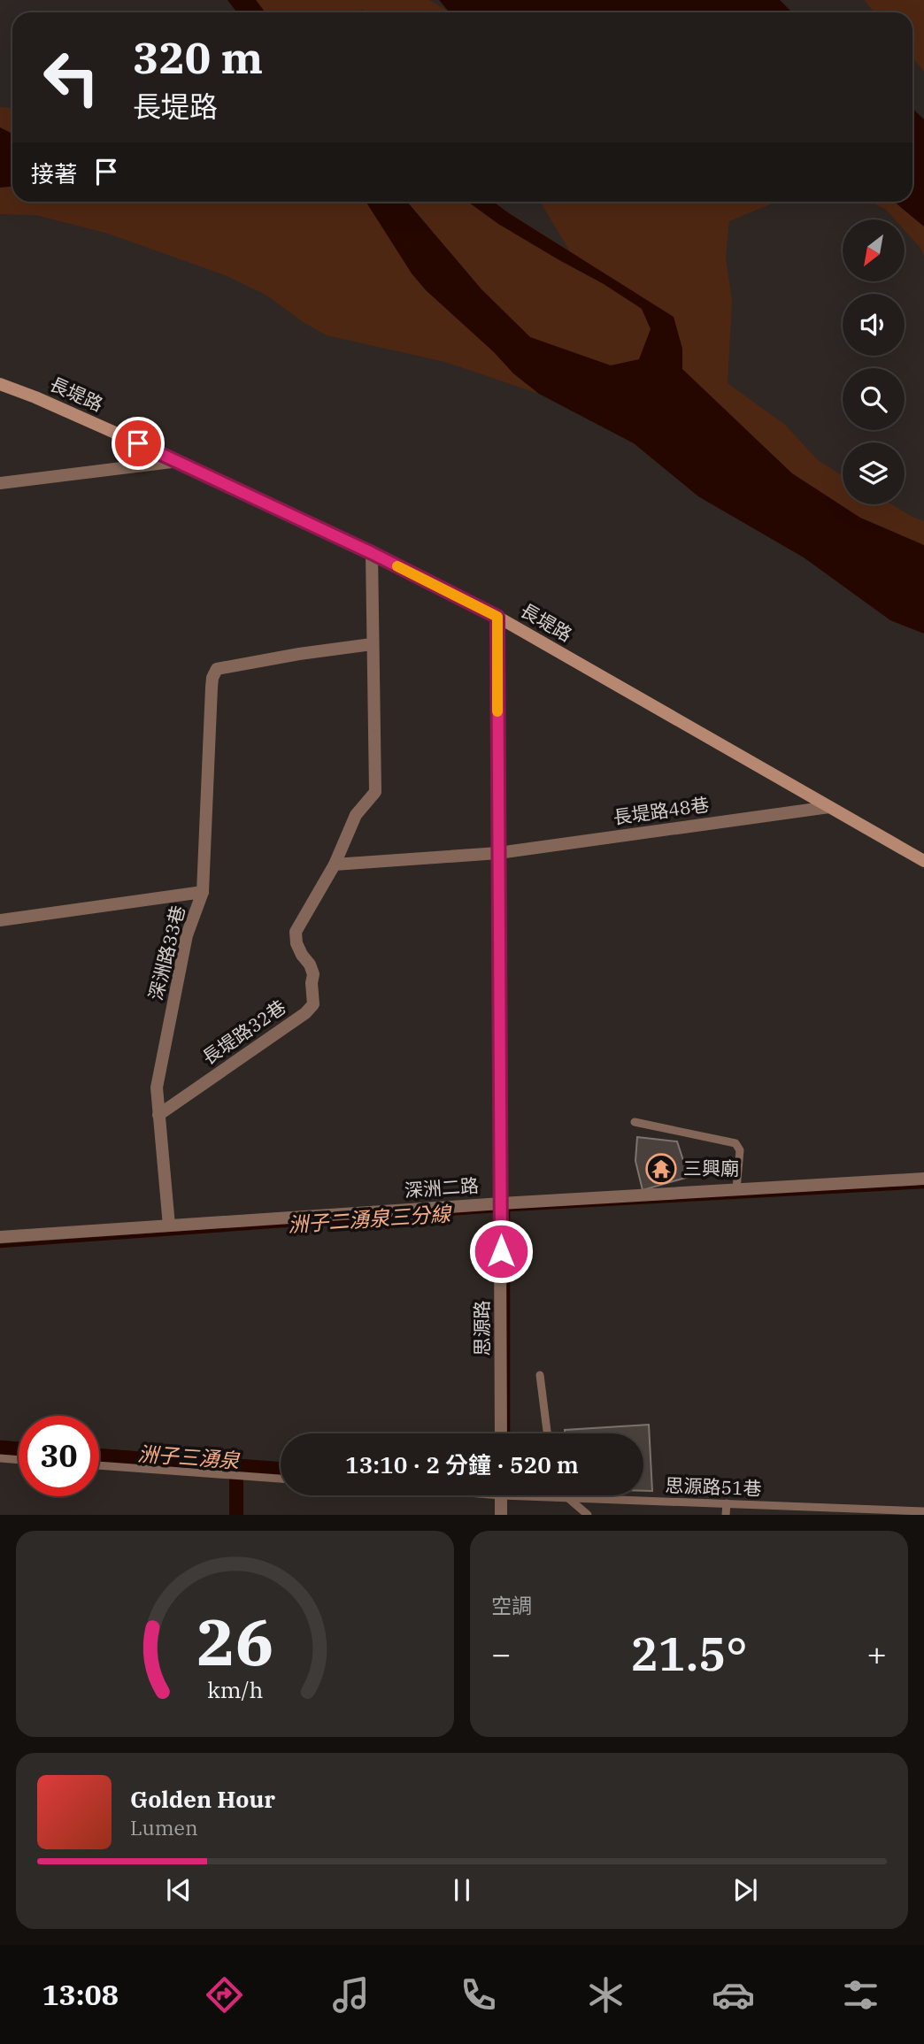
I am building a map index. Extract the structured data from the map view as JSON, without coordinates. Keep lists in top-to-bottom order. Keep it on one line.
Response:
{"streets":{"street":["長堤路","長堤路48巷","深洲路33巷","長堤路32巷","深洲二路","思源路"],"lane":["思源路51巷"]},"crossings":[["長堤路","長堤路48巷"],["長堤路","長堤路32巷"],["長堤路","思源路"],["長堤路48巷","思源路"],["深洲路33巷","長堤路32巷"],["深洲路33巷","深洲二路"],["深洲二路","思源路"]],"water":["洲子二湧泉三分線","洲子三湧泉"],"places":{"temple":["三興廟"]},"north":"bottom left","page":{"turn":["320 m","長堤路"],"then":"接著","limit":"30","trip":"13:10 · 2 分鐘 · 520 m","tile":"空調","heat":["−","21.5°","+"],"song":["Golden Hour","Lumen"],"tabs":"13:08","gauge":["26","km/h"]}}
